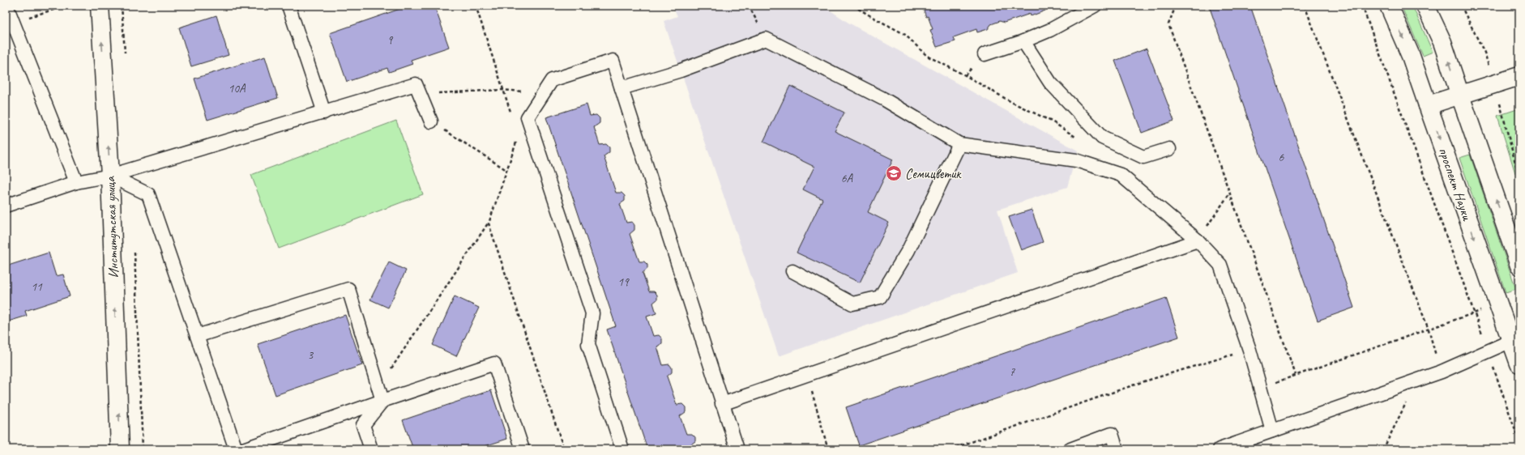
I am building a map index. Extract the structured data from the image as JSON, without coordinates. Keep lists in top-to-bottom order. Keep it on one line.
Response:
{"streets":{"street":["проспект Науки","Институтская улица"]},"one_way":["Институтская улица"],"places":{"school or university":["Семицветик"]},"house_numbers":["9","10А","6","6А","19","11","3","7"]}
